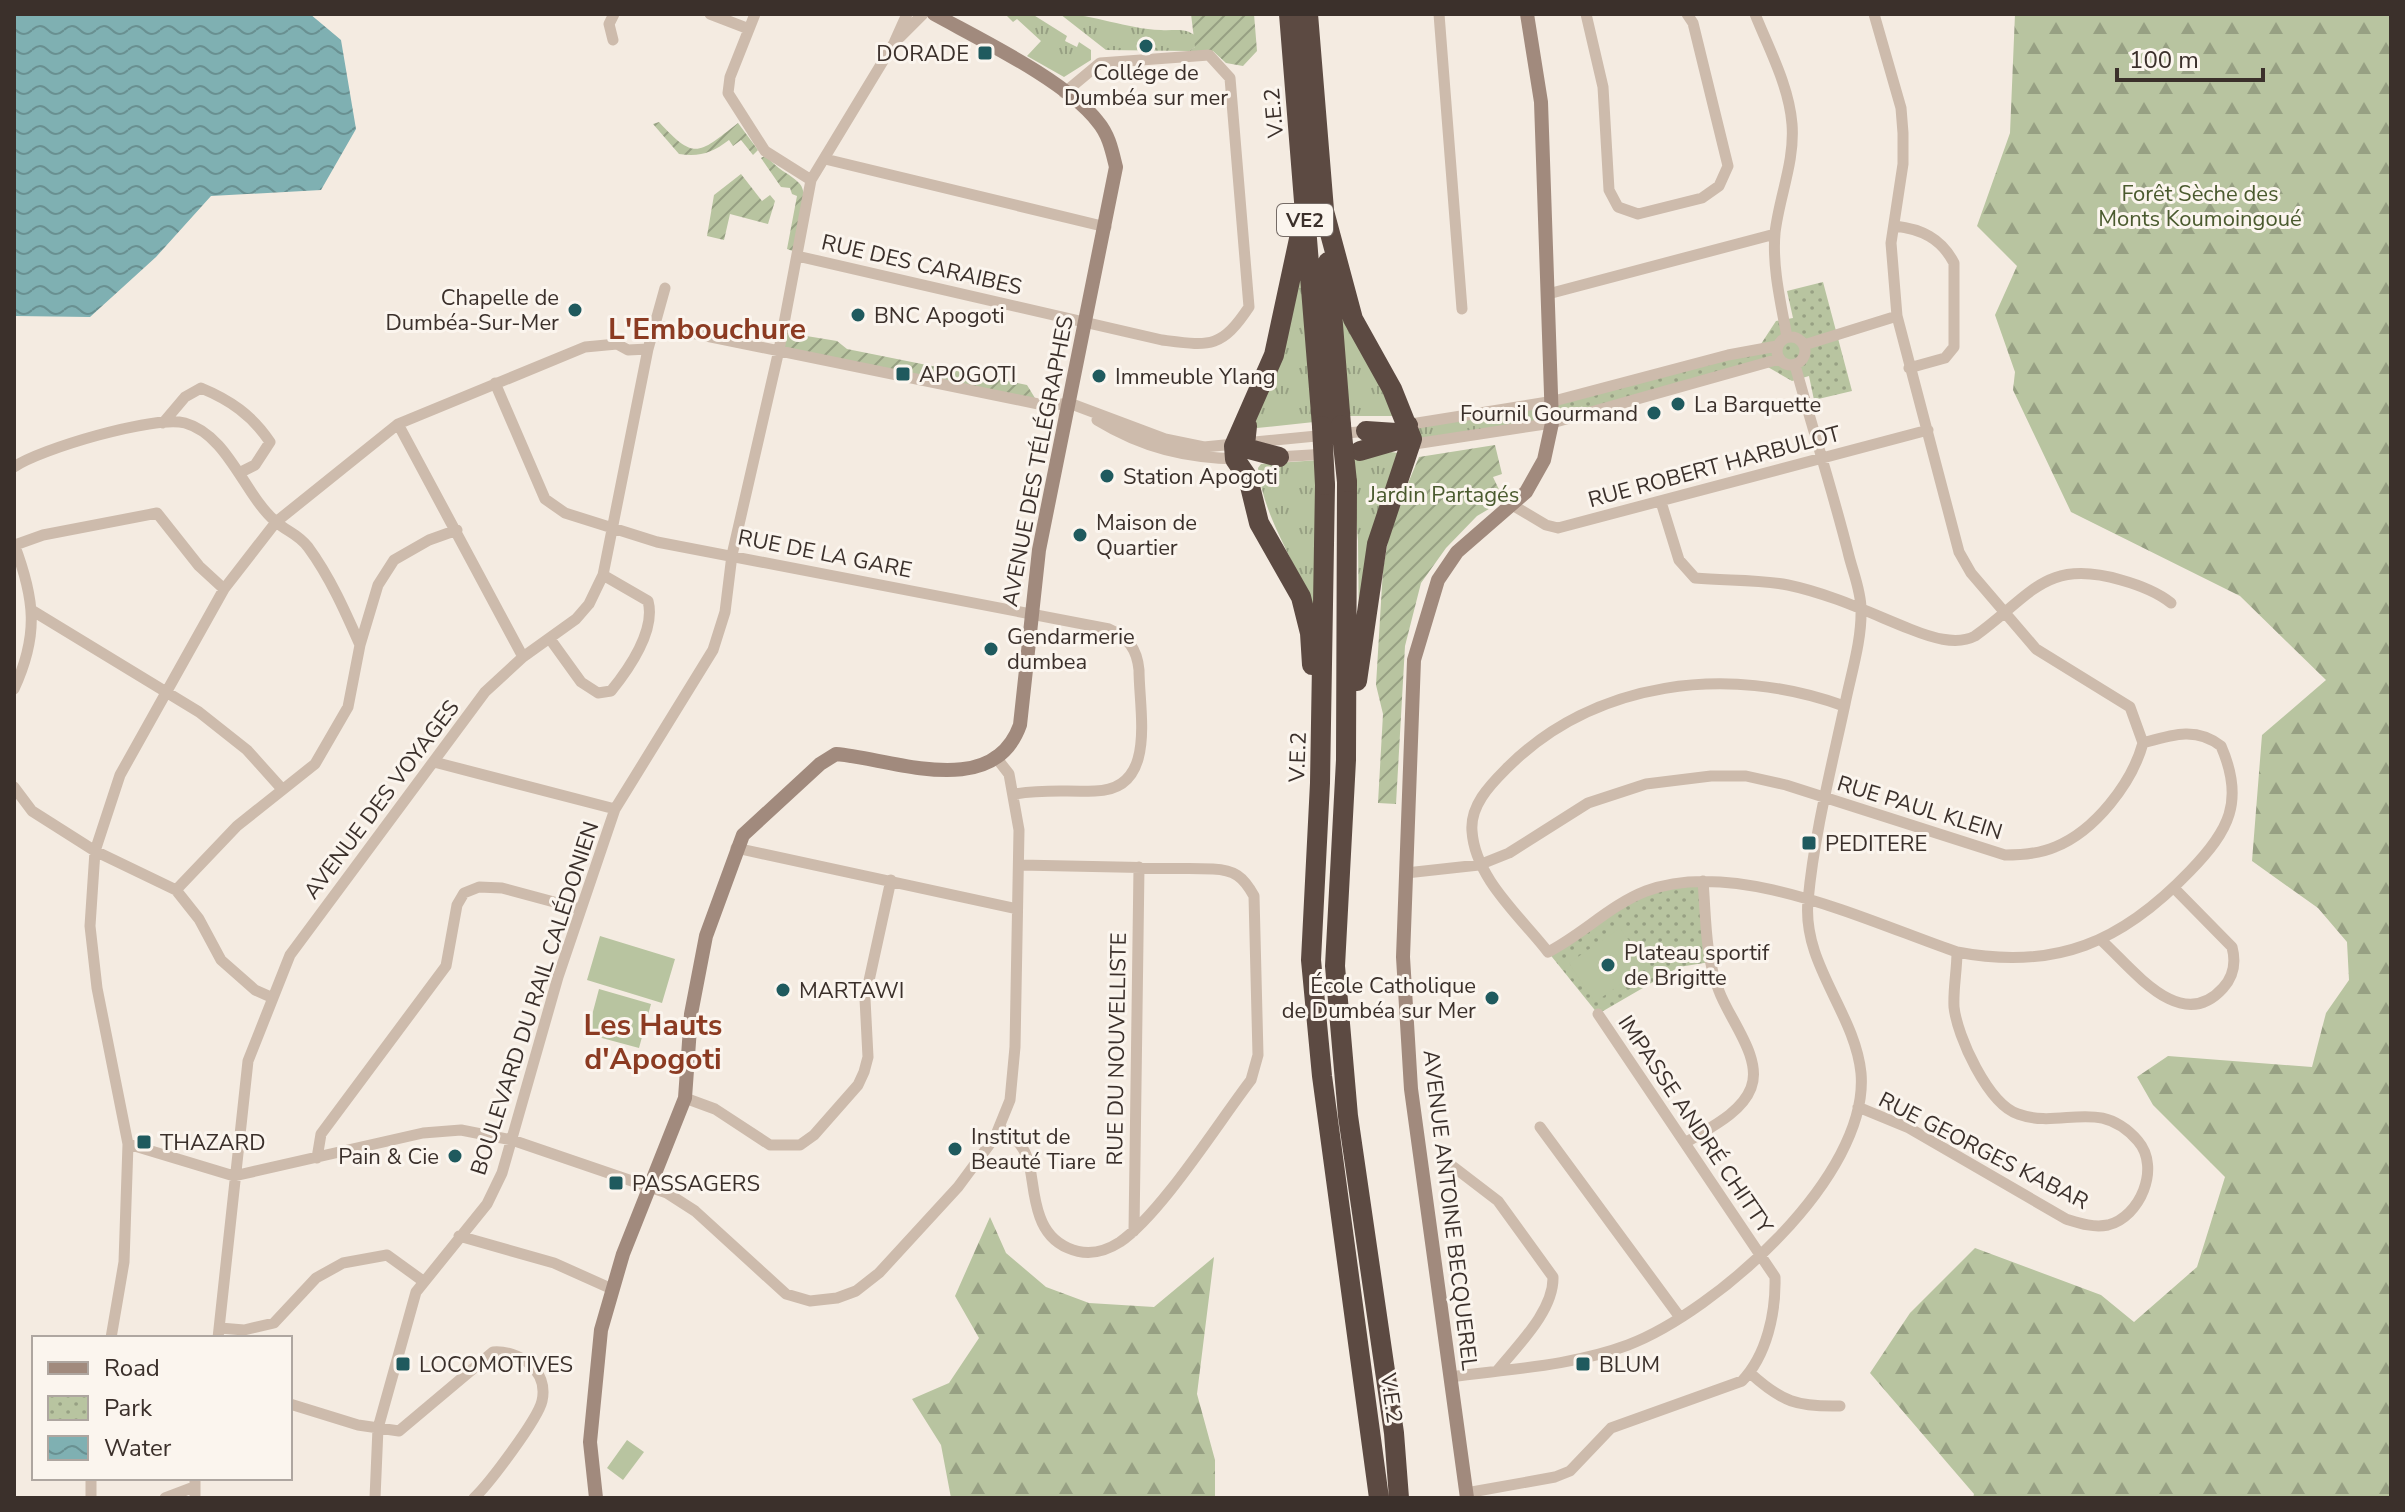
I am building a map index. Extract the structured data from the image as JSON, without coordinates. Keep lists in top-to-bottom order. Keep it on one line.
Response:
{"streets":{"highway":["V.E.2","VE2"],"street":["RUE DES CARAIBES","AVENUE DES TÉLÉGRAPHES","RUE ROBERT HARBULOT","RUE DE LA GARE","AVENUE DES VOYAGES","RUE PAUL KLEIN","BOULEVARD DU RAIL CALÉDONIEN","RUE DU NOUVELLISTE","IMPASSE ANDRÉ CHITTY","RUE GEORGES KABAR","AVENUE ANTOINE BECQUEREL"]},"crossings":[["RUE DES CARAIBES","AVENUE DES TÉLÉGRAPHES"],["RUE DES CARAIBES","BOULEVARD DU RAIL CALÉDONIEN"],["AVENUE DES TÉLÉGRAPHES","RUE DE LA GARE"],["RUE ROBERT HARBULOT","AVENUE ANTOINE BECQUEREL"],["RUE DE LA GARE","AVENUE DES VOYAGES"],["RUE DE LA GARE","BOULEVARD DU RAIL CALÉDONIEN"],["RUE PAUL KLEIN","AVENUE ANTOINE BECQUEREL"]],"districts":["L'Embouchure","Les Hauts d'Apogoti"],"parks":["Forêt Sèche des Monts Koumoingoué","Jardin Partagés"],"places":{"other":["Collége de Dumbéa sur mer","Chapelle de Dumbéa-Sur-Mer","BNC Apogoti","Immeuble Ylang","La Barquette","Fournil Gourmand","Station Apogoti","Maison de Quartier","Gendarmerie dumbea","Plateau sportif de Brigitte","MARTAWI","École Catholique de Dumbéa sur Mer","Institut de Beauté Tiare","Pain & Cie"],"transit":["DORADE","APOGOTI","PEDITERE","THAZARD","PASSAGERS","LOCOMOTIVES","BLUM"]},"legend":["Road","Park","Water"],"scale_bar":"100 m"}
